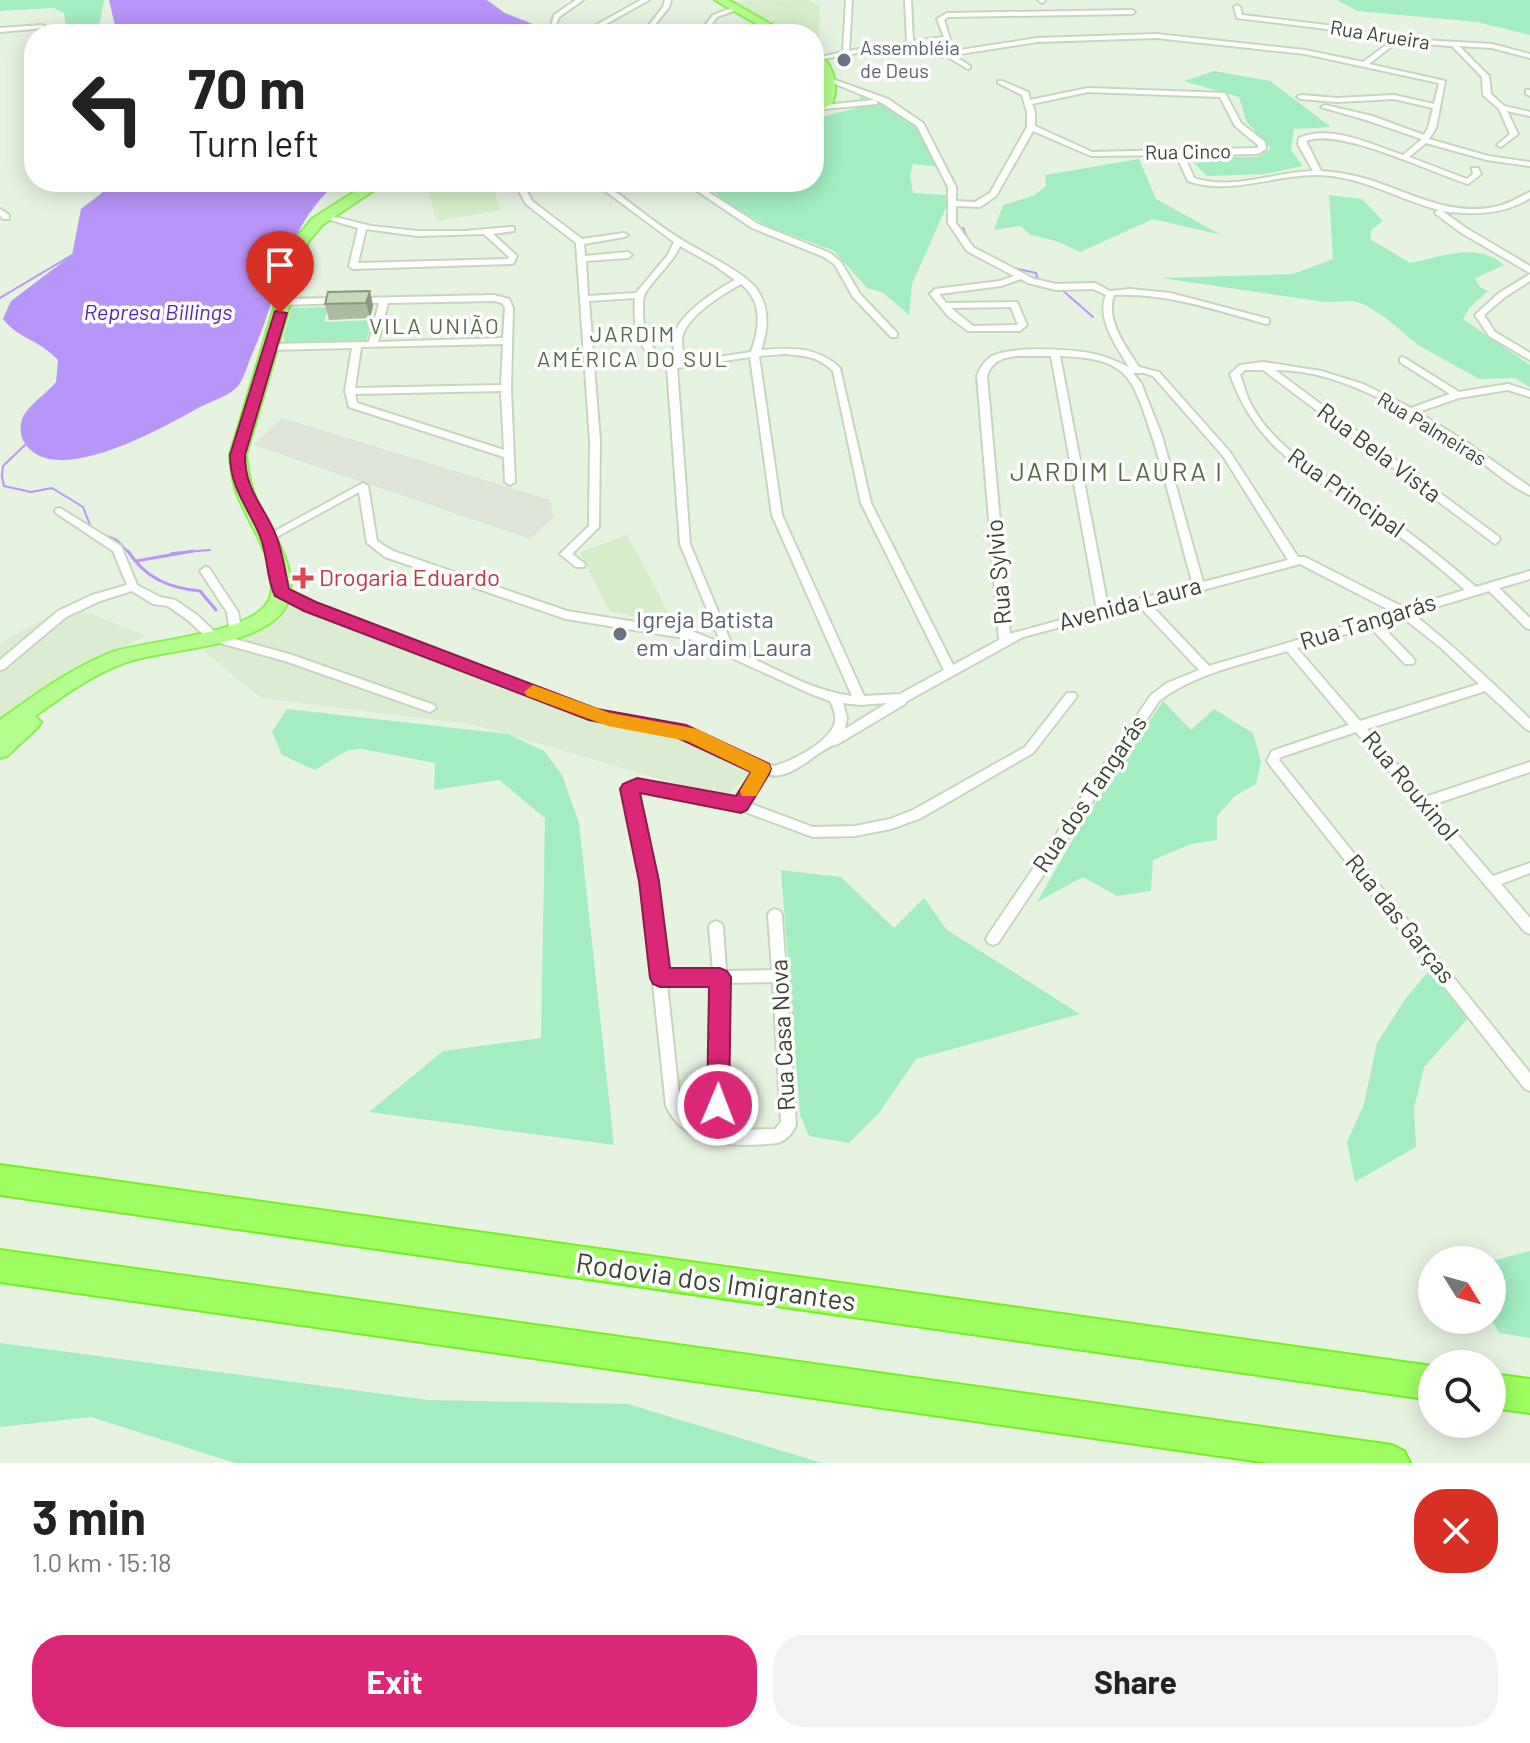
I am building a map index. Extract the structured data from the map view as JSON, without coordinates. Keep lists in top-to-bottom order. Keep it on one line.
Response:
{"streets":{"highway":["Rodovia dos Imigrantes"],"street":["Rua Arueira","Rua Cinco","Rua Palmeiras","Rua Bela Vista","Rua Principal","Rua Sylvio","Avenida Laura","Rua Tangarás","Rua Rouxinol","Rua dos Tangarás","Rua das Garças","Rua Casa Nova"]},"crossings":[["Rua Palmeiras","Rua Bela Vista"],["Rua Principal","Rua Tangarás"],["Rua Sylvio","Avenida Laura"],["Rua Tangarás","Rua Rouxinol"],["Rua Tangarás","Rua dos Tangarás"],["Rua Rouxinol","Rua das Garças"]],"districts":["VILA UNIÃO","JARDIM AMÉRICA DO SUL","JARDIM LAURA I"],"water":["Represa Billings"],"places":{"other":["Assembléia de Deus","Igreja Batista em Jardim Laura"],"health":["Drogaria Eduardo"]},"north":"bottom right","page":{"turn":["70 m","Turn left"],"heading":["3 min","1.0 km · 15:18"],"buttons":["Exit","Share"]}}
